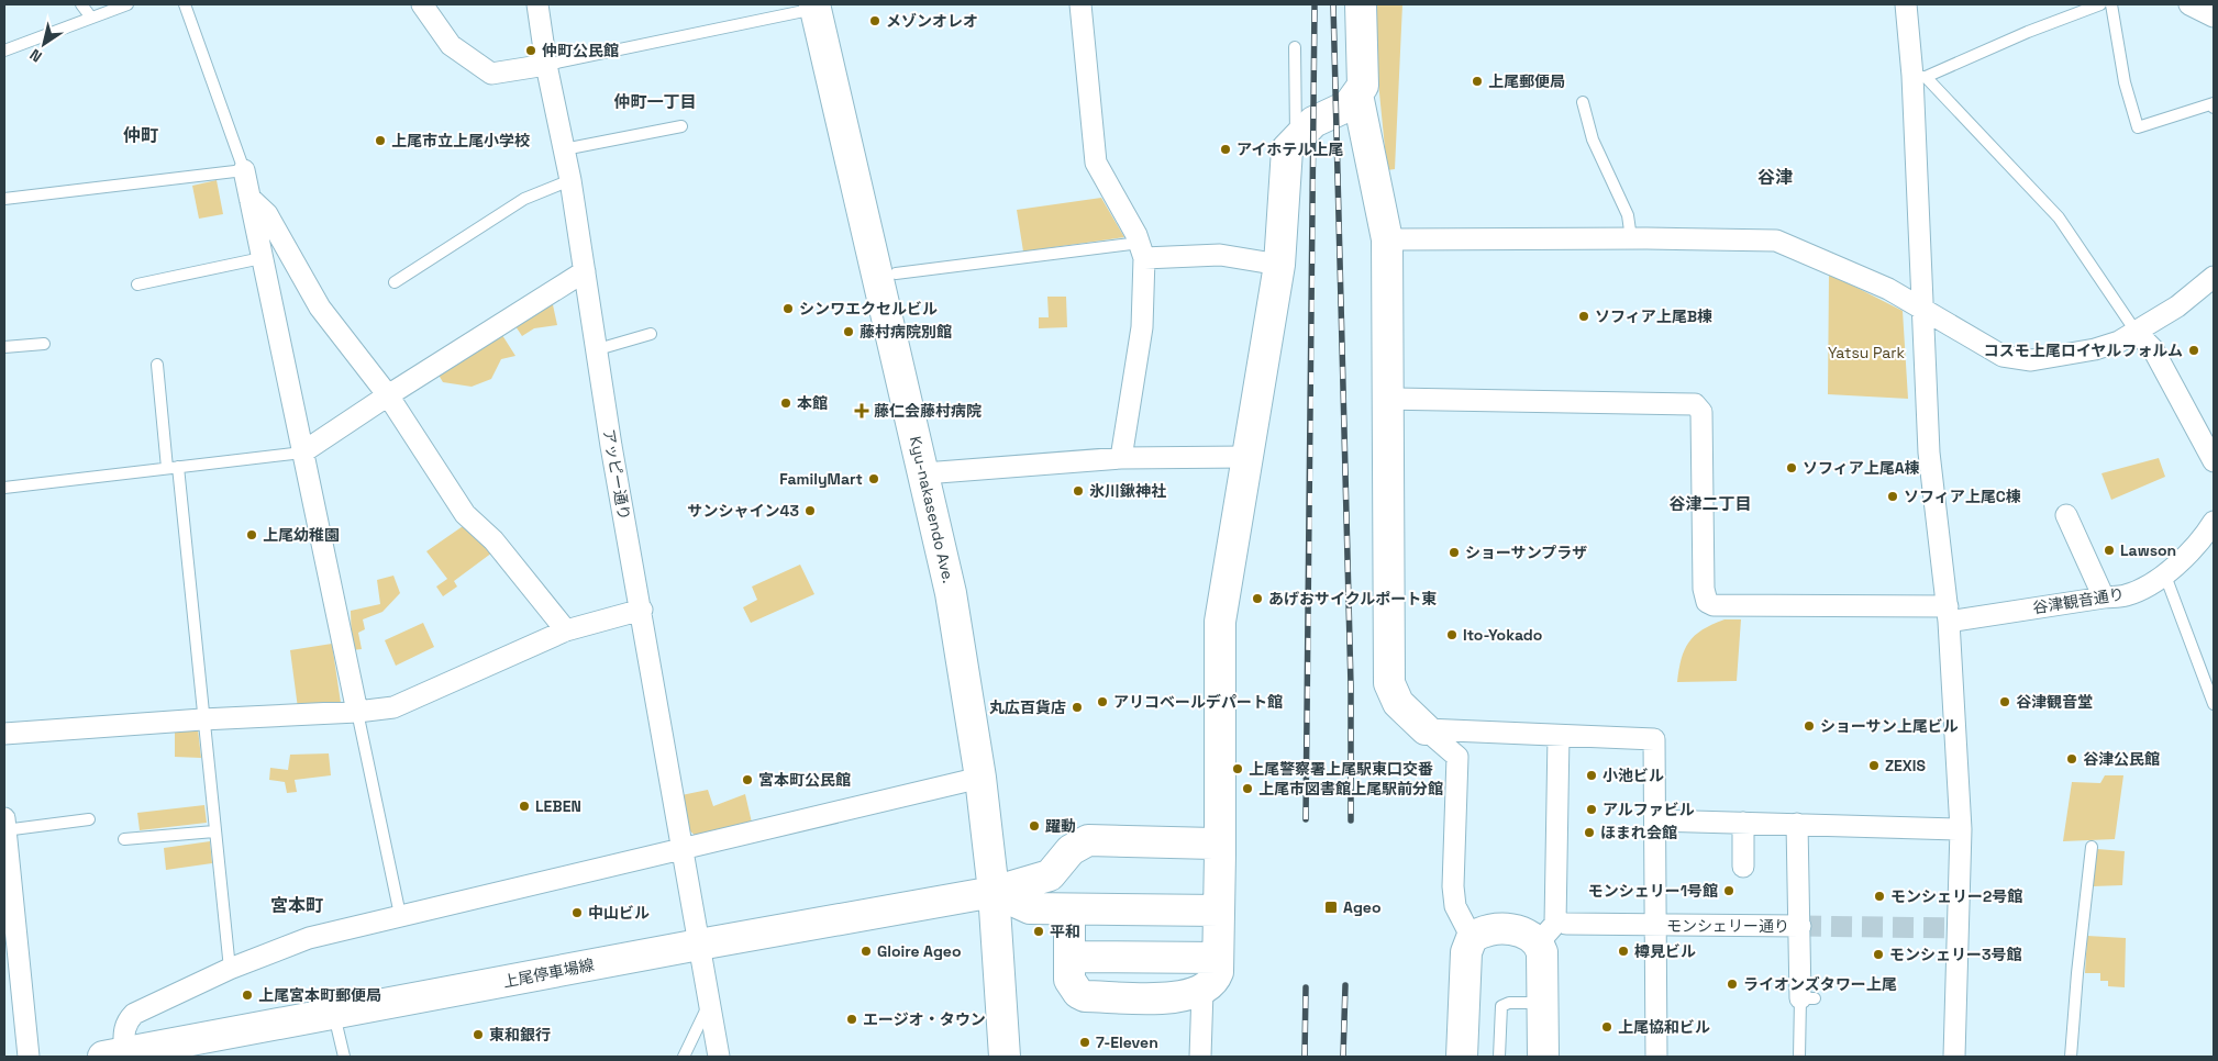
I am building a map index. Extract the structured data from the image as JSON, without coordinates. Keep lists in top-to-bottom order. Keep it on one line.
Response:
{"streets":{"street":["アッピー通り","Kyu-nakasendo Ave.","谷津観音通り","モンシェリー通り","上尾停車場線"]},"crossings":[["アッピー通り","上尾停車場線"],["Kyu-nakasendo Ave.","上尾停車場線"]],"districts":["仲町一丁目","仲町","谷津","谷津二丁目","宮本町"],"parks":["Yatsu Park"],"places":{"other":["メゾンオレオ","仲町公民館","上尾郵便局","上尾市立上尾小学校","アイホテル上尾","シンワエクセルビル","ソフィア上尾B棟","藤村病院別館","コスモ上尾ロイヤルフォルム","本館","ソフィア上尾A棟","FamilyMart","氷川鍬神社","ソフィア上尾C棟","サンシャイン43","上尾幼稚園","Lawson","ショーサンプラザ","あげおサイクルポート東","Ito-Yokado","アリコベールデパート館","谷津観音堂","丸広百貨店","ショーサン上尾ビル","谷津公民館","ZEXIS","上尾警察署上尾駅東口交番","小池ビル","宮本町公民館","上尾市図書館上尾駅前分館","LEBEN","アルファビル","躍動","ほまれ会館","モンシェリー1号館","モンシェリー2号館","中山ビル","平和","Gloire Ageo","樽見ビル","モンシェリー3号館","ライオンズタワー上尾","上尾宮本町郵便局","エージオ・タウン","上尾協和ビル","東和銀行","7-Eleven"],"health":["藤仁会藤村病院"],"transit":["Ageo"]},"north":"bottom left"}
